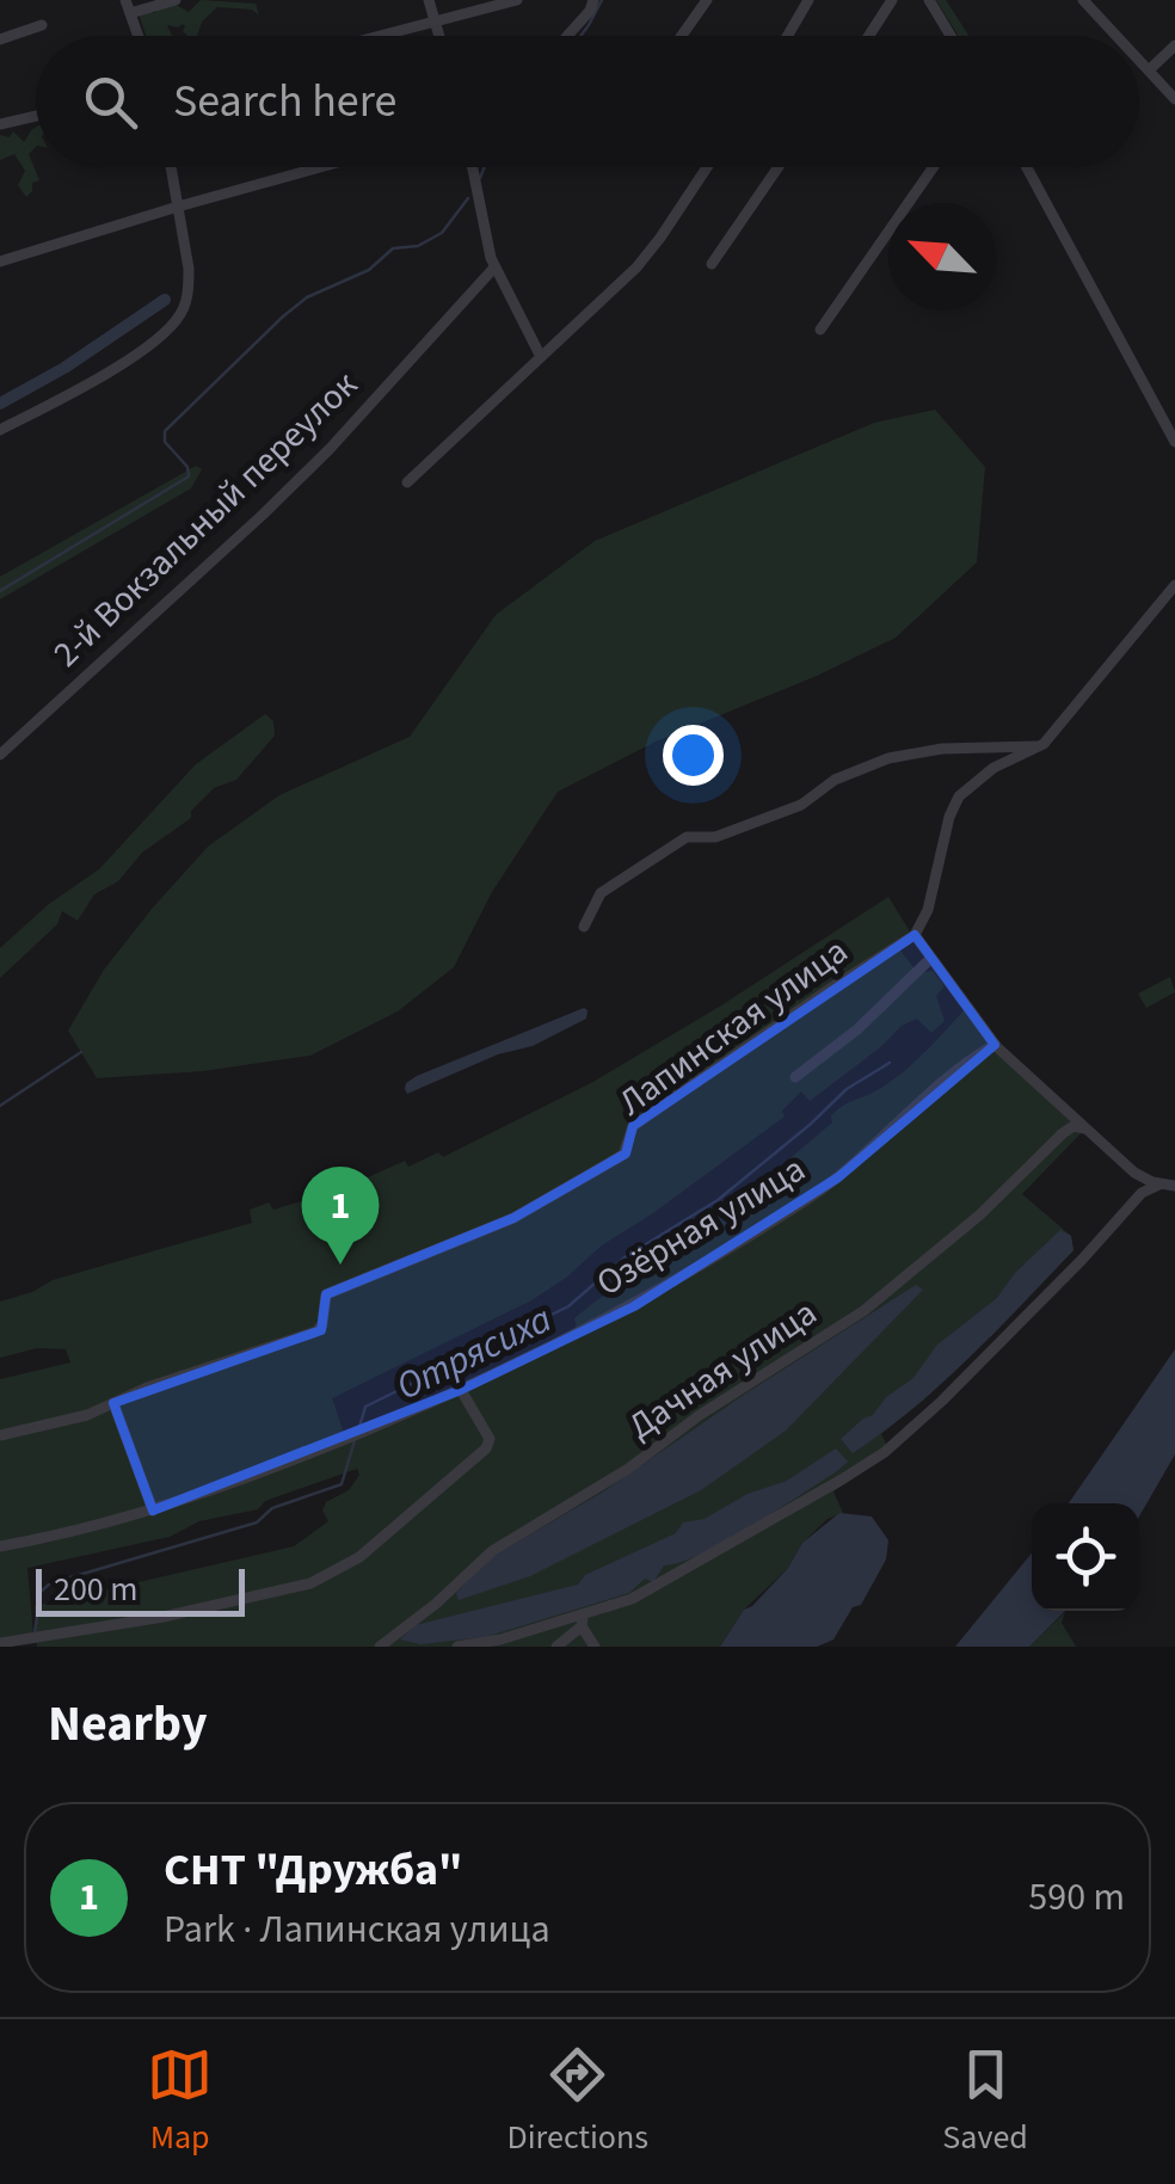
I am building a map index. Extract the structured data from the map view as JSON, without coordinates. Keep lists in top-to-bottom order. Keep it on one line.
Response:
{"streets":{"street":["2-й Вокзальный переулок","Лапинская улица","Озёрная улица","Дачная улица"]},"water":["Отрясиха"],"scale_bar":"200 m","north":"top left","page":{"search":"Search here","pins":"1","scale":"200 m","heading":"Nearby","list":[{"mark":"1","name":"СНТ \"Дружба\"","note":"Park · Лапинская улица","value":"590 m"}],"nav":["Map","Directions","Saved"]}}
